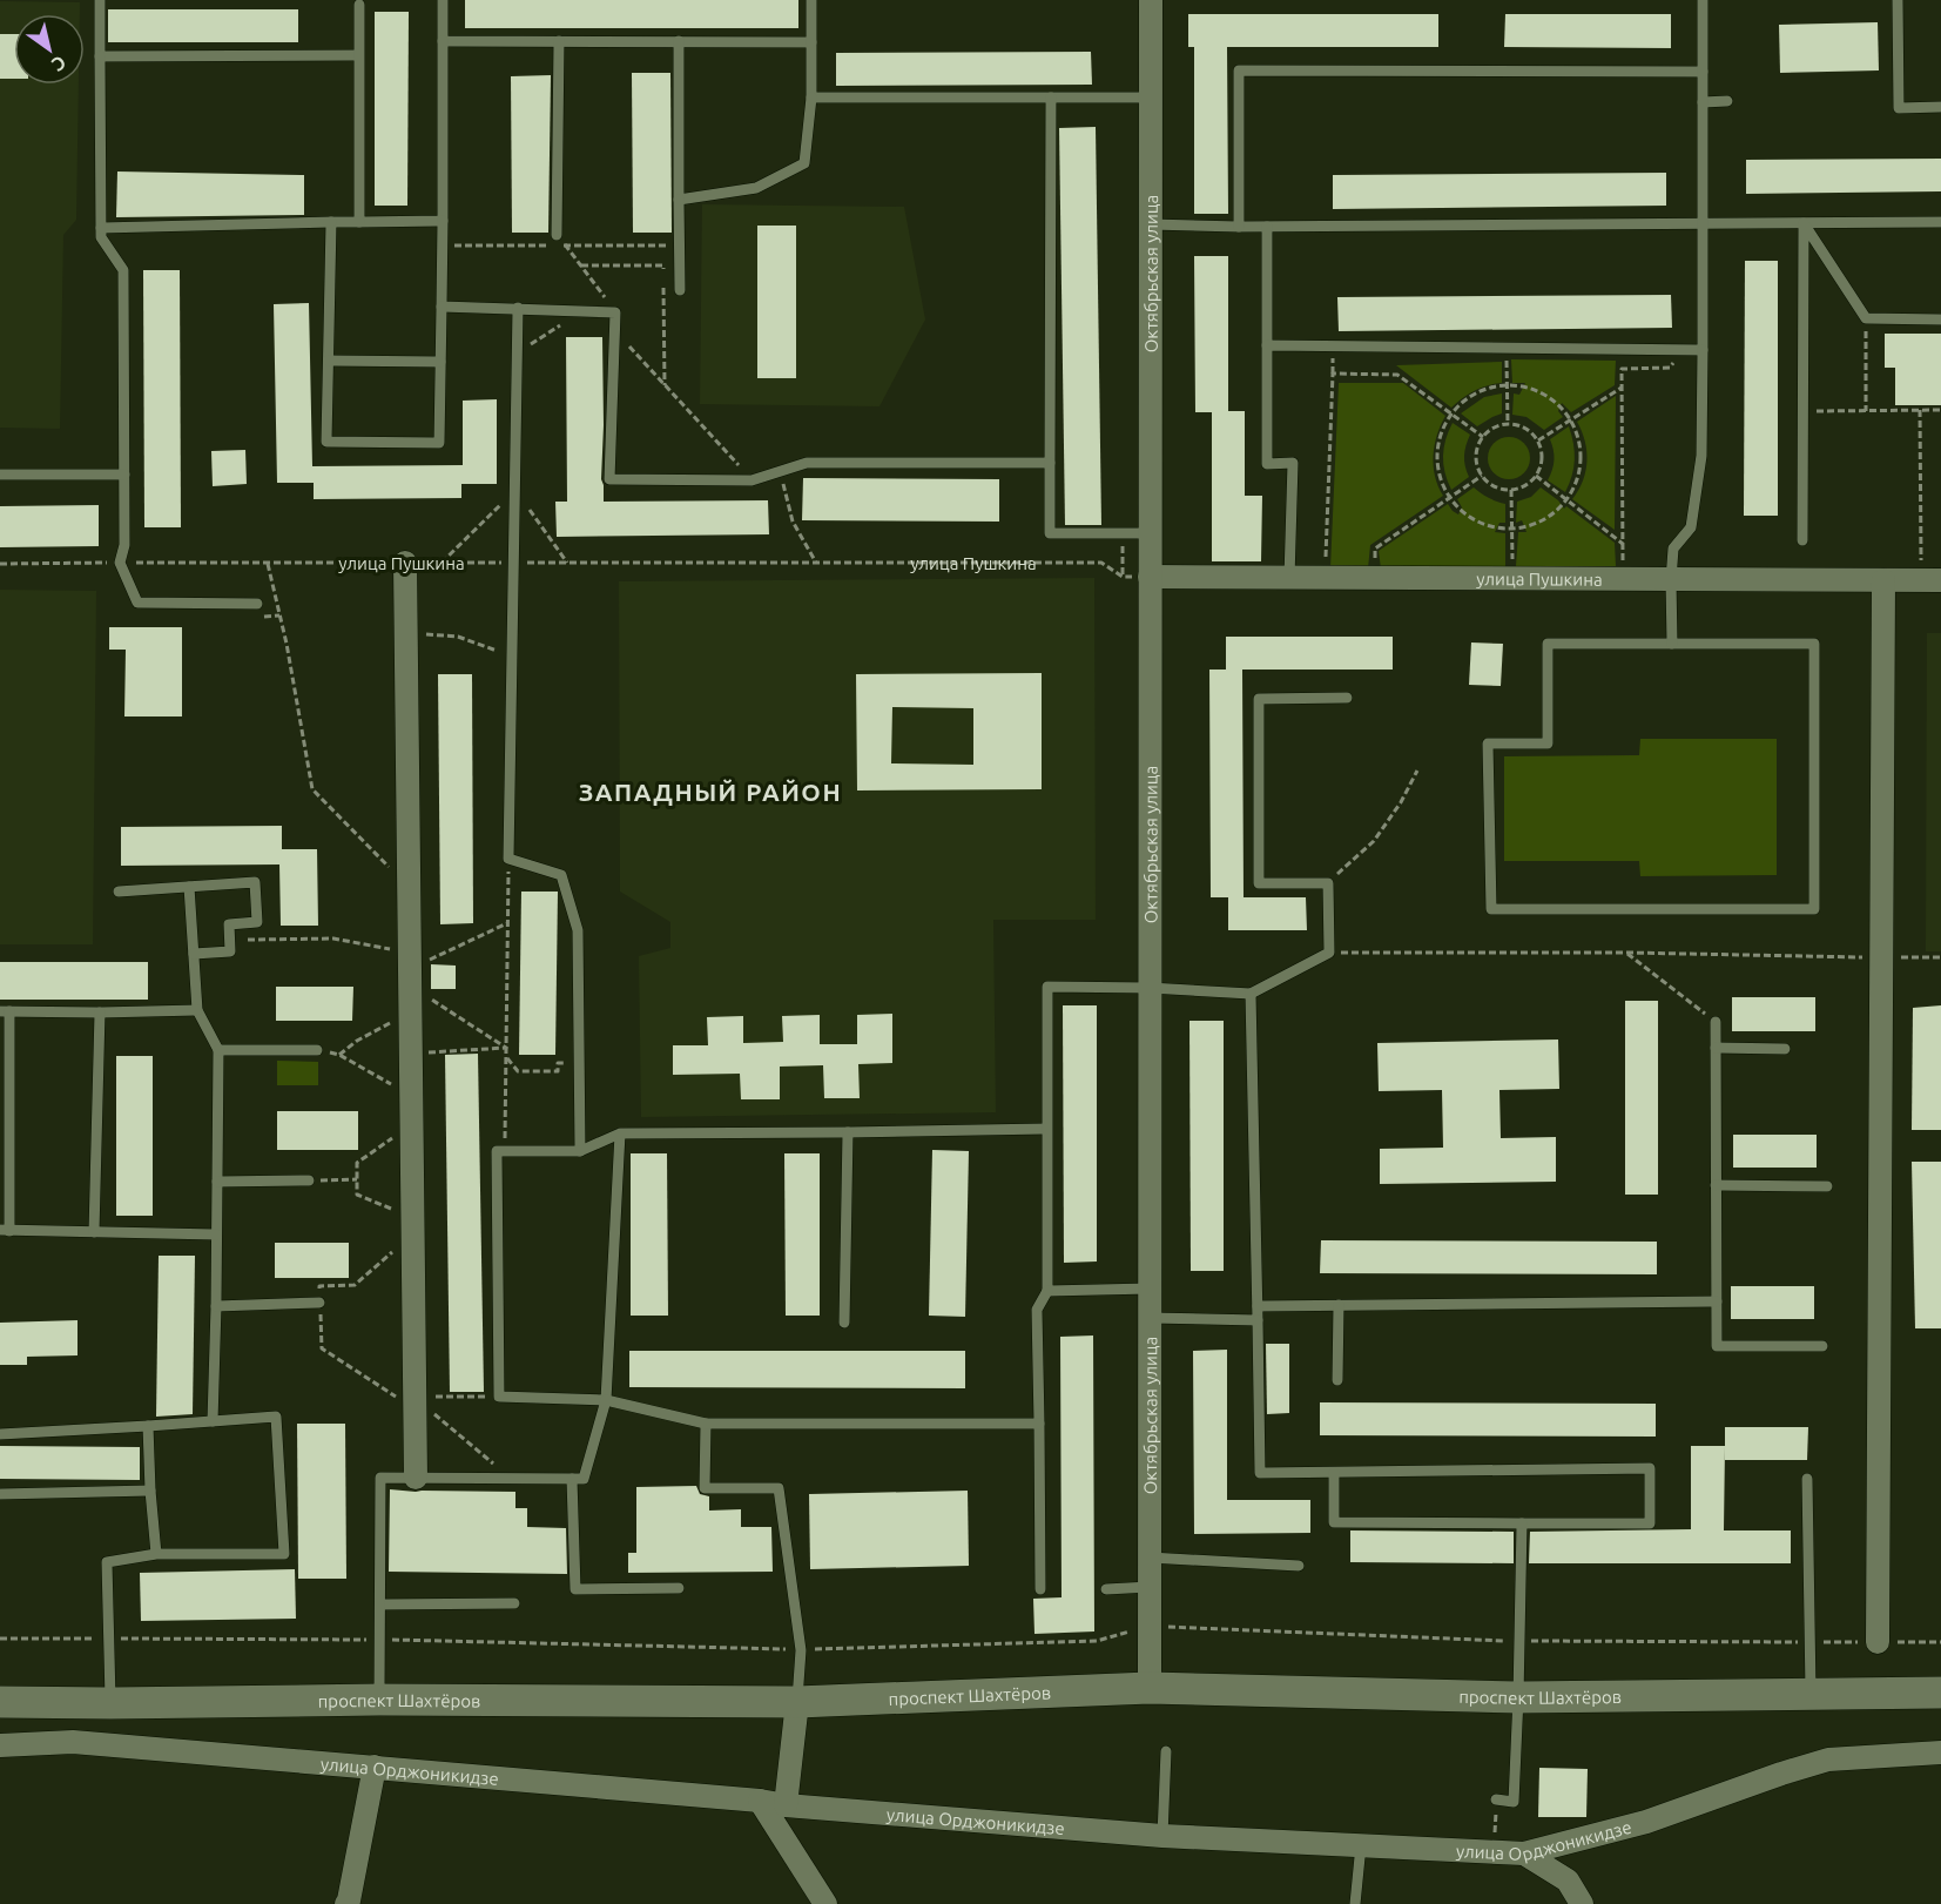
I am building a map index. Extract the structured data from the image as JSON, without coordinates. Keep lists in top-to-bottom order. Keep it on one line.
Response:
{"streets":{"main road":["проспект Шахтёров"],"street":["Октябрьская улица","улица Пушкина","улица Орджоникидзе"]},"crossings":[["Октябрьская улица","улица Пушкина"],["Октябрьская улица","проспект Шахтёров"]],"districts":["ЗАПАДНЫЙ РАЙОН"],"north":"bottom right"}
